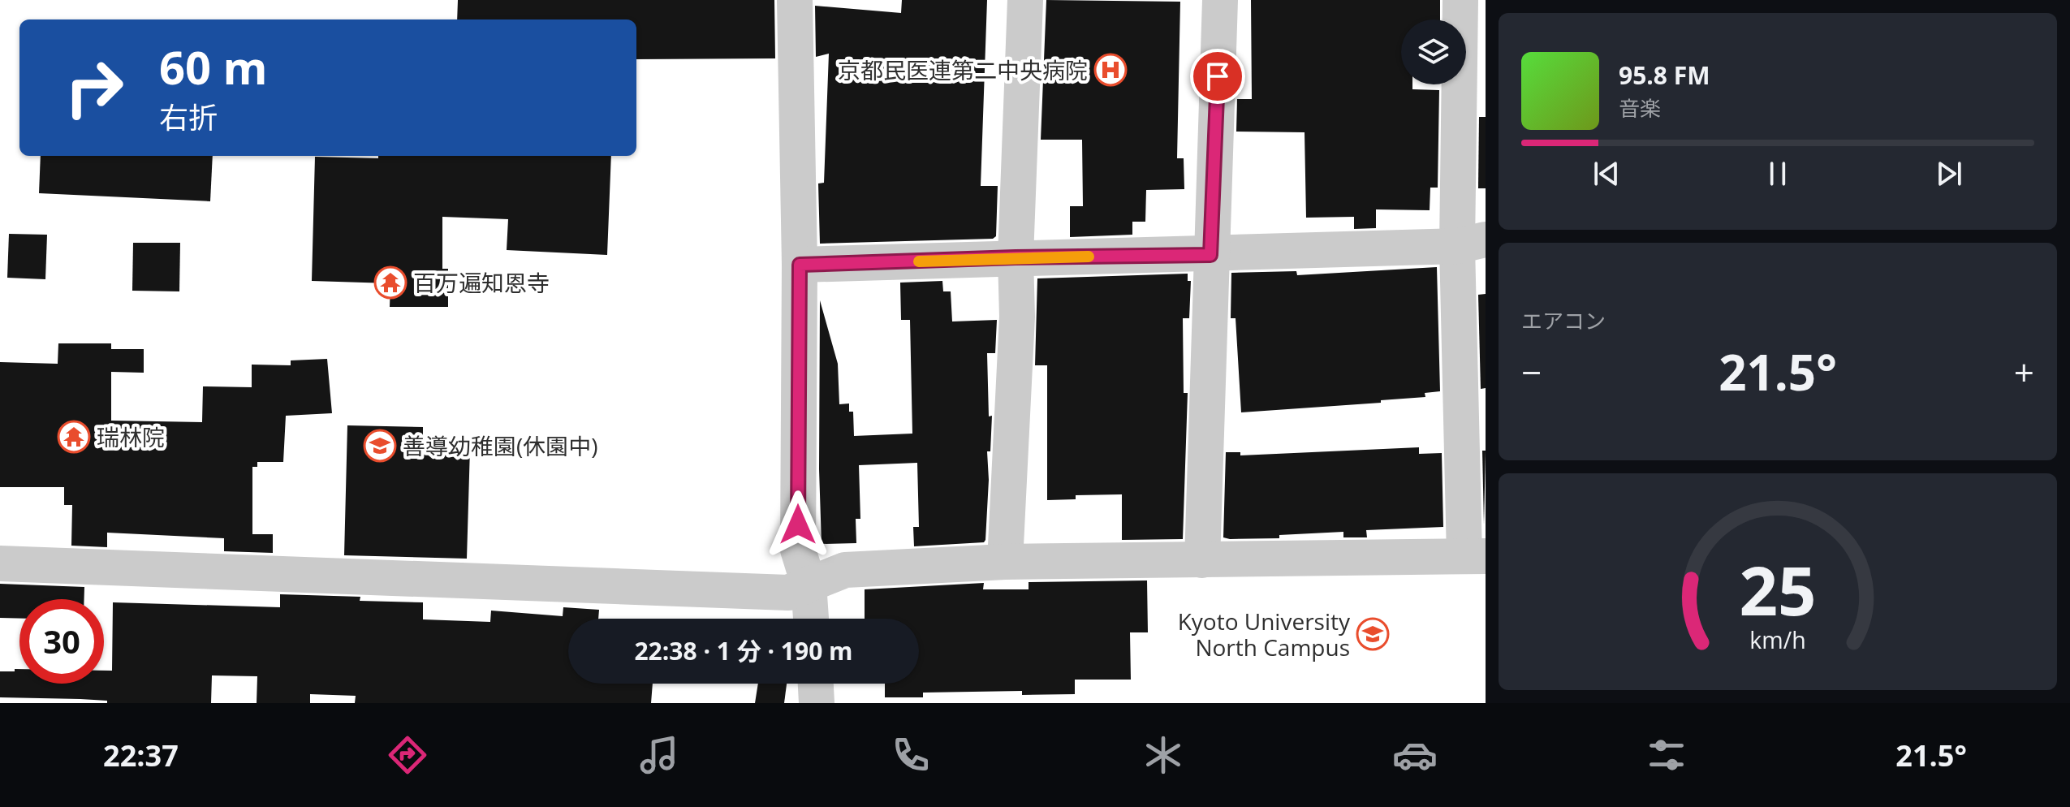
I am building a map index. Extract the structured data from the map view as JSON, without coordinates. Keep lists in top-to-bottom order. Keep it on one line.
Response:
{"places":{"hospital":["京都民医連第二中央病院"],"temple":["百万遍知恩寺","瑞林院"],"school or university":["善導幼稚園(休園中)","Kyoto University North Campus"]},"page":{"turn":["60 m","右折"],"song":["95.8 FM","音楽"],"tile":"エアコン","heat":["−","21.5°","+"],"limit":"30","trip":"22:38 · 1 分 · 190 m","tabs":["22:37","21.5°"],"gauge":["25","km/h"]}}
